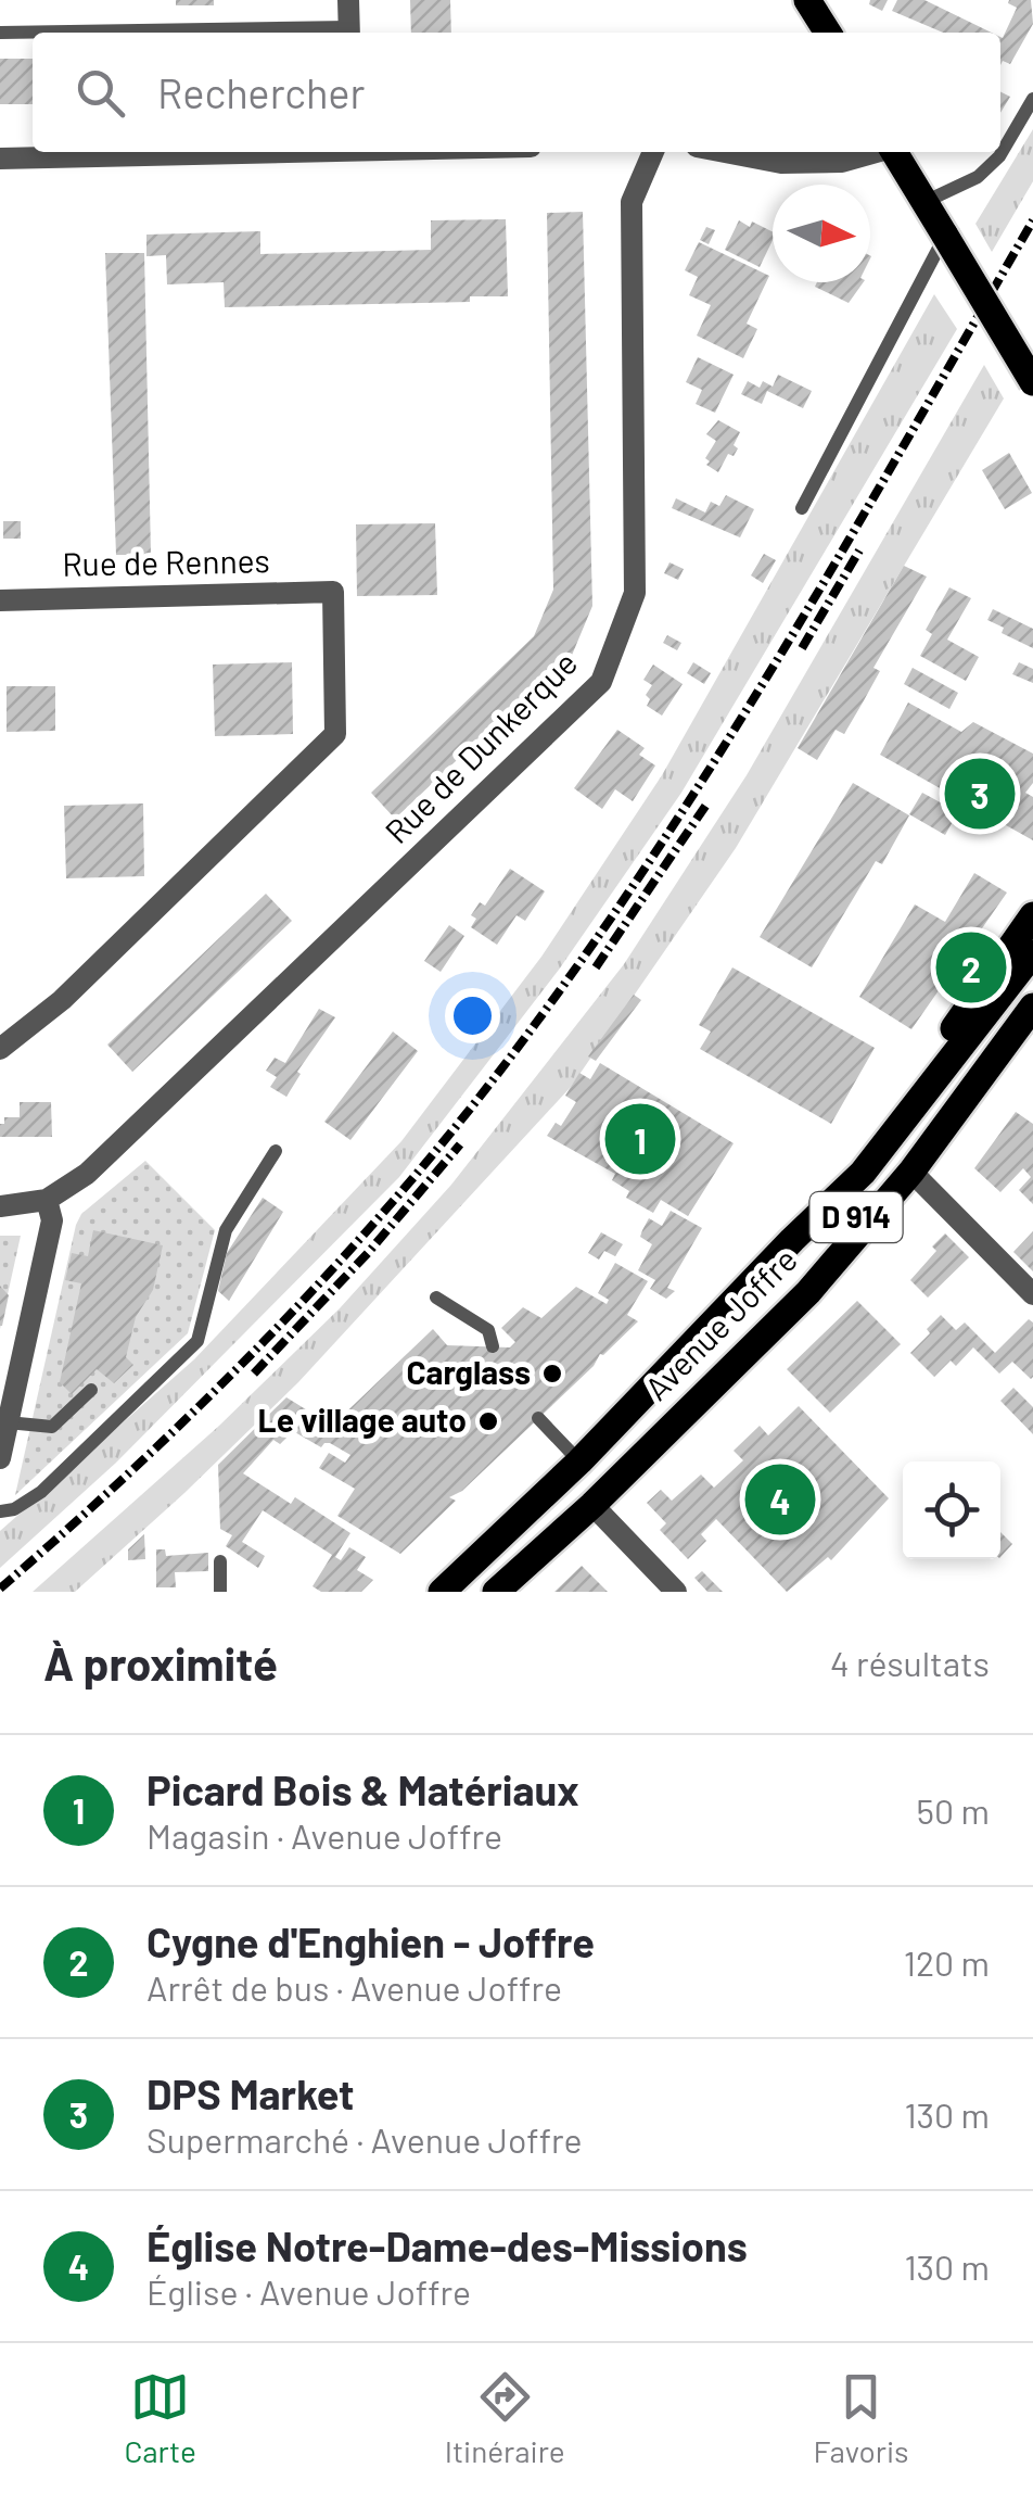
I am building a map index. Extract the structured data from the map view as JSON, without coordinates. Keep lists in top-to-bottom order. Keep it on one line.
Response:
{"streets":{"main road":["D 914","Avenue Joffre"],"street":["Rue de Rennes","Rue de Dunkerque"]},"places":["Carglass","Le village auto"],"north":"right","page":{"search":"Rechercher","pins":["3","2","1","4"],"heading":["À proximité","4 résultats"],"list":[{"mark":"1","name":"Picard Bois & Matériaux","note":"Magasin · Avenue Joffre","value":"50 m"},{"mark":"2","name":"Cygne d'Enghien - Joffre","note":"Arrêt de bus · Avenue Joffre","value":"120 m"},{"mark":"3","name":"DPS Market","note":"Supermarché · Avenue Joffre","value":"130 m"},{"mark":"4","name":"Église Notre-Dame-des-Missions","note":"Église · Avenue Joffre","value":"130 m"}],"nav":["Carte","Itinéraire","Favoris"]}}
